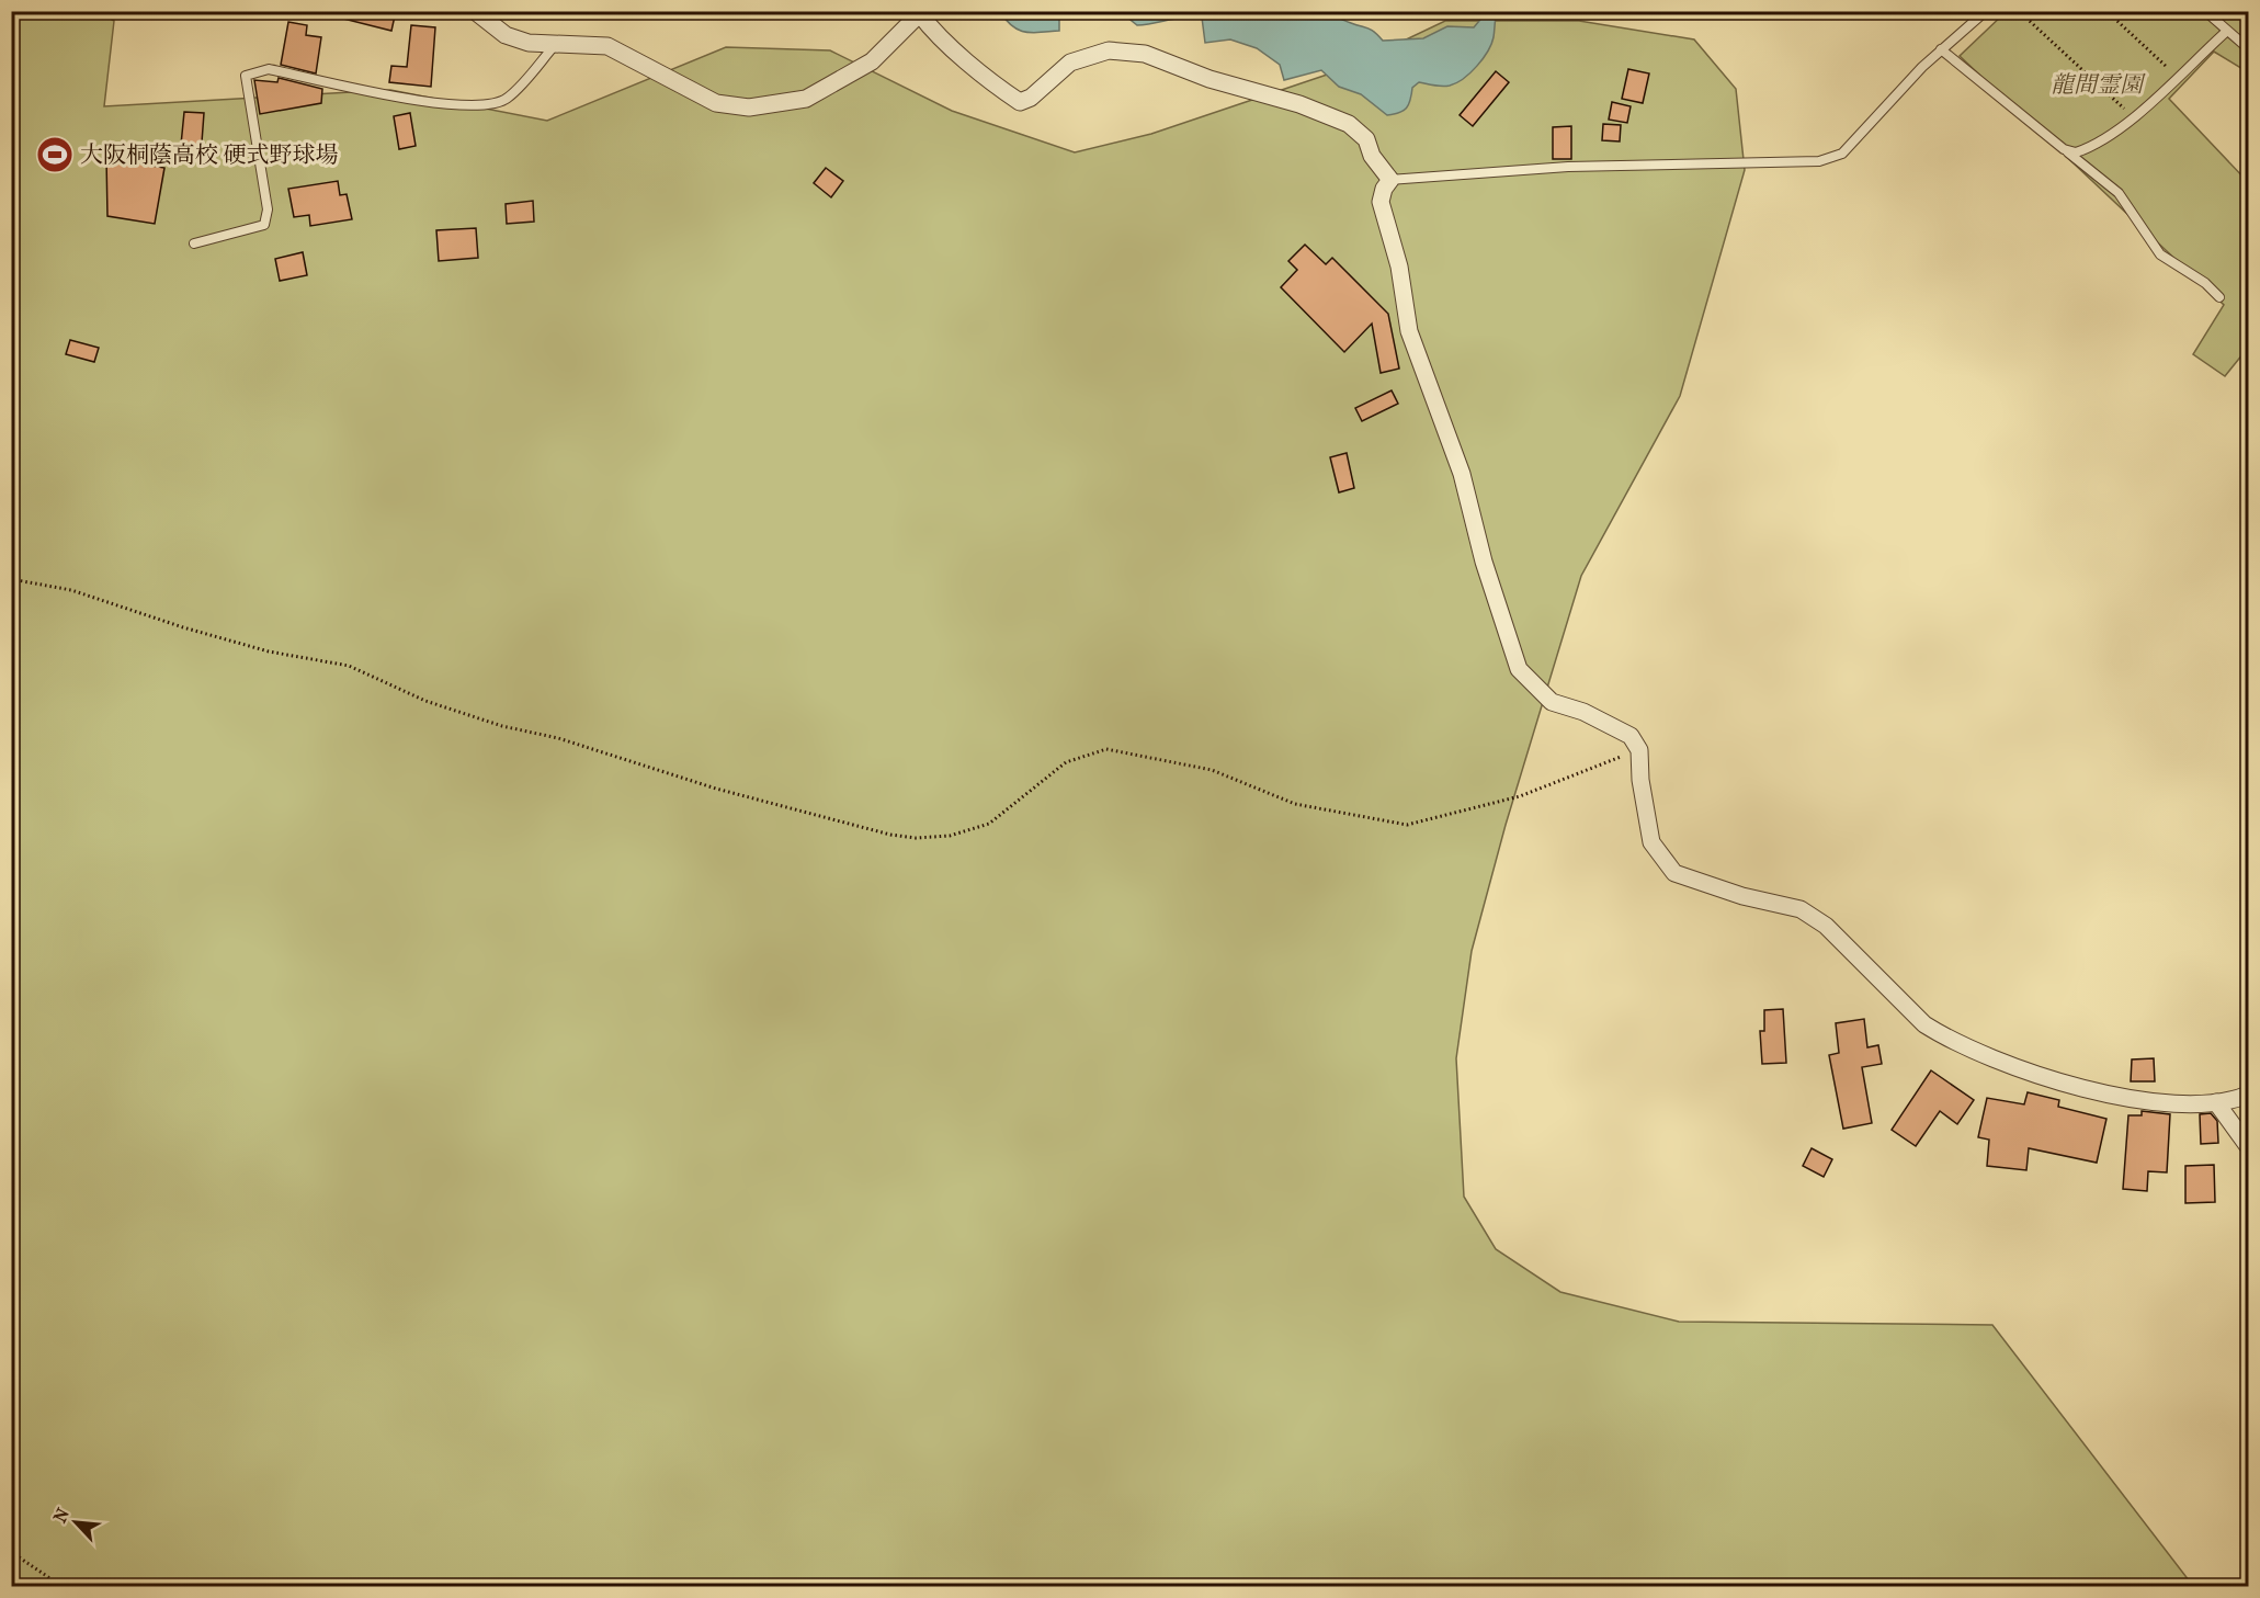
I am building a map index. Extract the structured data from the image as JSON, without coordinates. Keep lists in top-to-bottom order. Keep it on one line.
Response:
{"parks":["龍間霊園"],"places":{"sports":["大阪桐蔭高校 硬式野球場"]},"north":"top left"}
